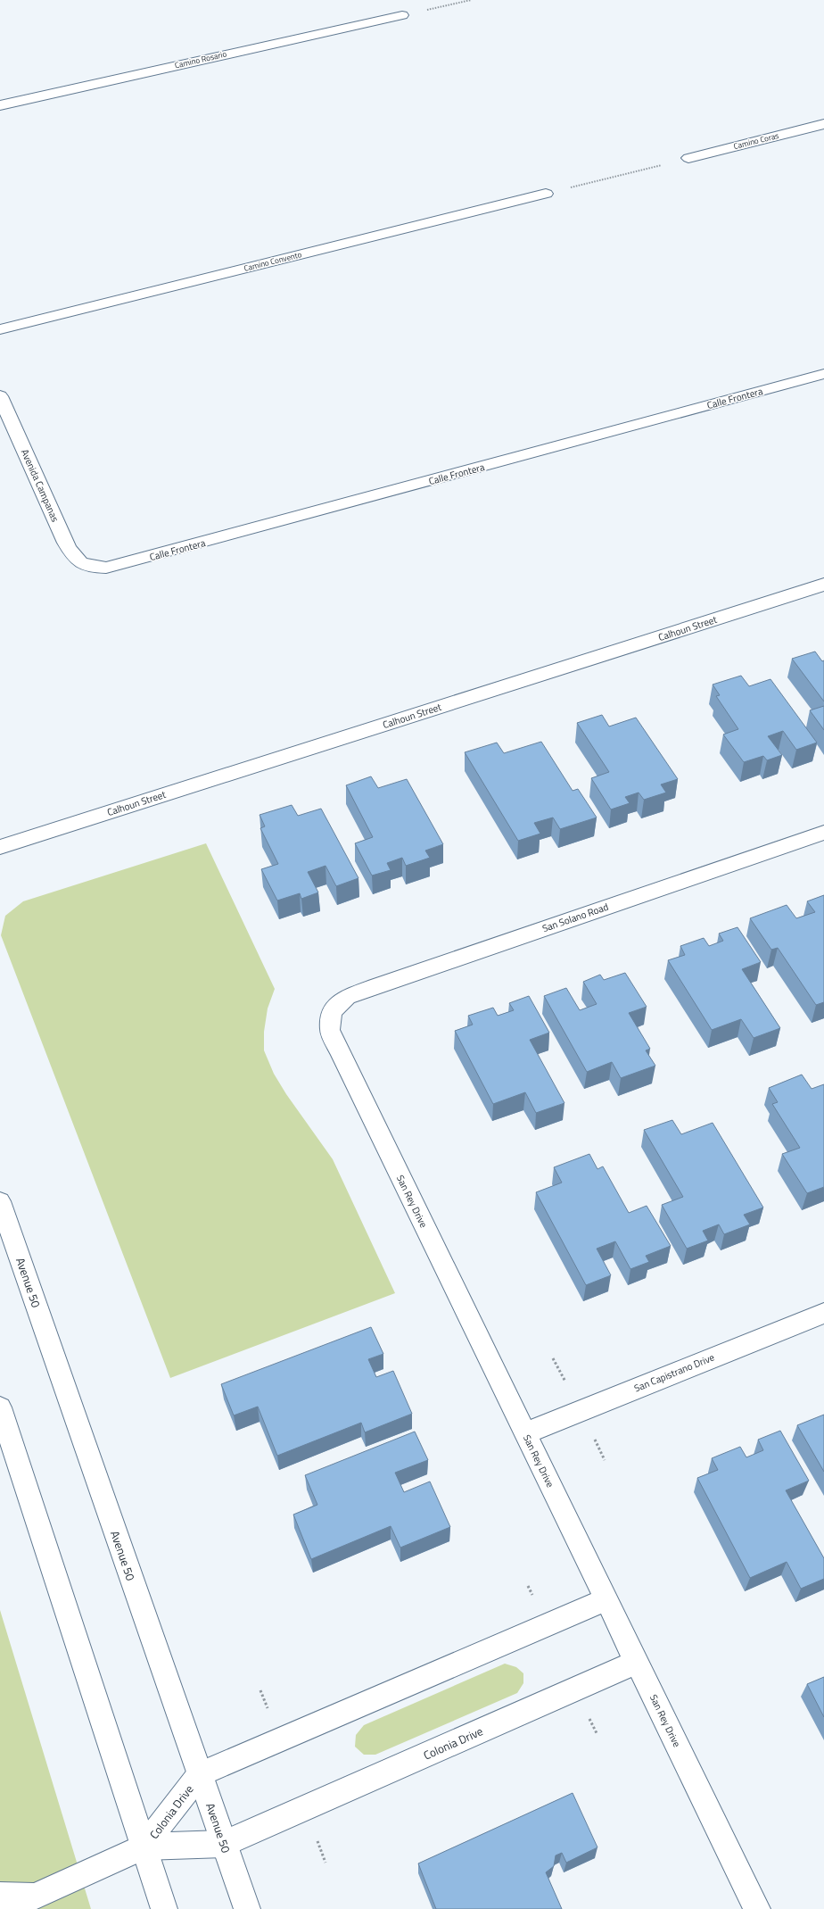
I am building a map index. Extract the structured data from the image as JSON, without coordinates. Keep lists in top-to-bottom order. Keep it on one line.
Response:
{"streets":{"street":["Camino Rosario","Camino Coras","Camino Convento","Calle Frontera","Avenida Campanas","Calhoun Street","San Solano Road","San Rey Drive","Avenue 50","San Capistrano Drive","Colonia Drive"]},"crossings":[["Calle Frontera","Avenida Campanas"],["San Solano Road","San Rey Drive"],["San Rey Drive","San Capistrano Drive"],["San Rey Drive","Colonia Drive"],["Avenue 50","Colonia Drive"]]}
